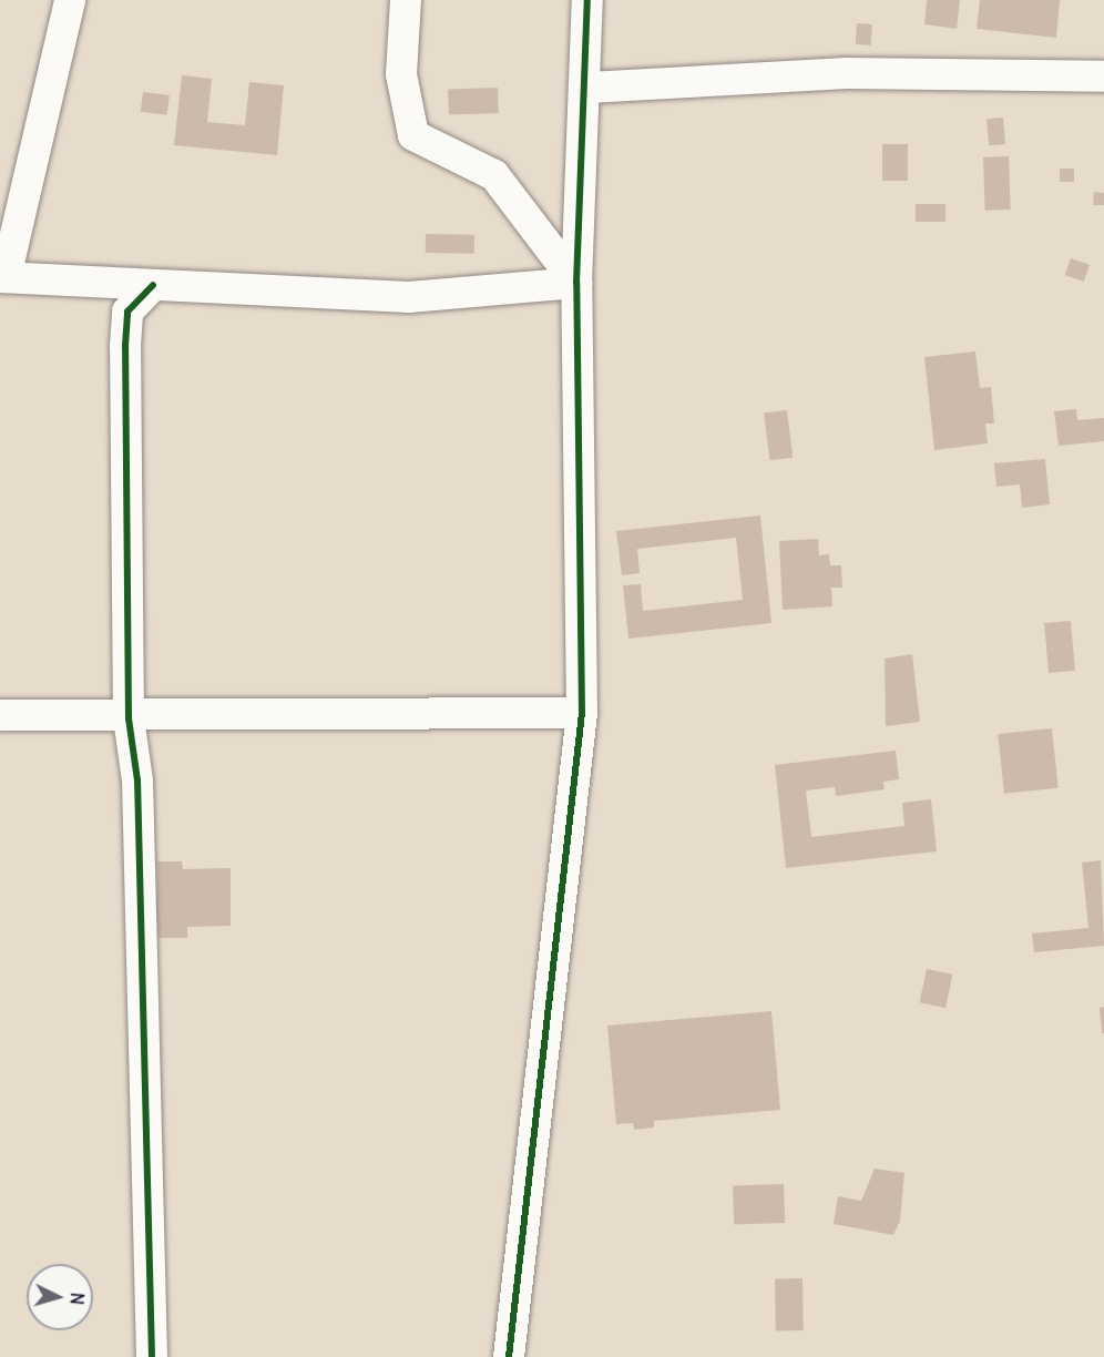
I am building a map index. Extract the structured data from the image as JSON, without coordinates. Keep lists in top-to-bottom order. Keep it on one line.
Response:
{"north":"right"}
